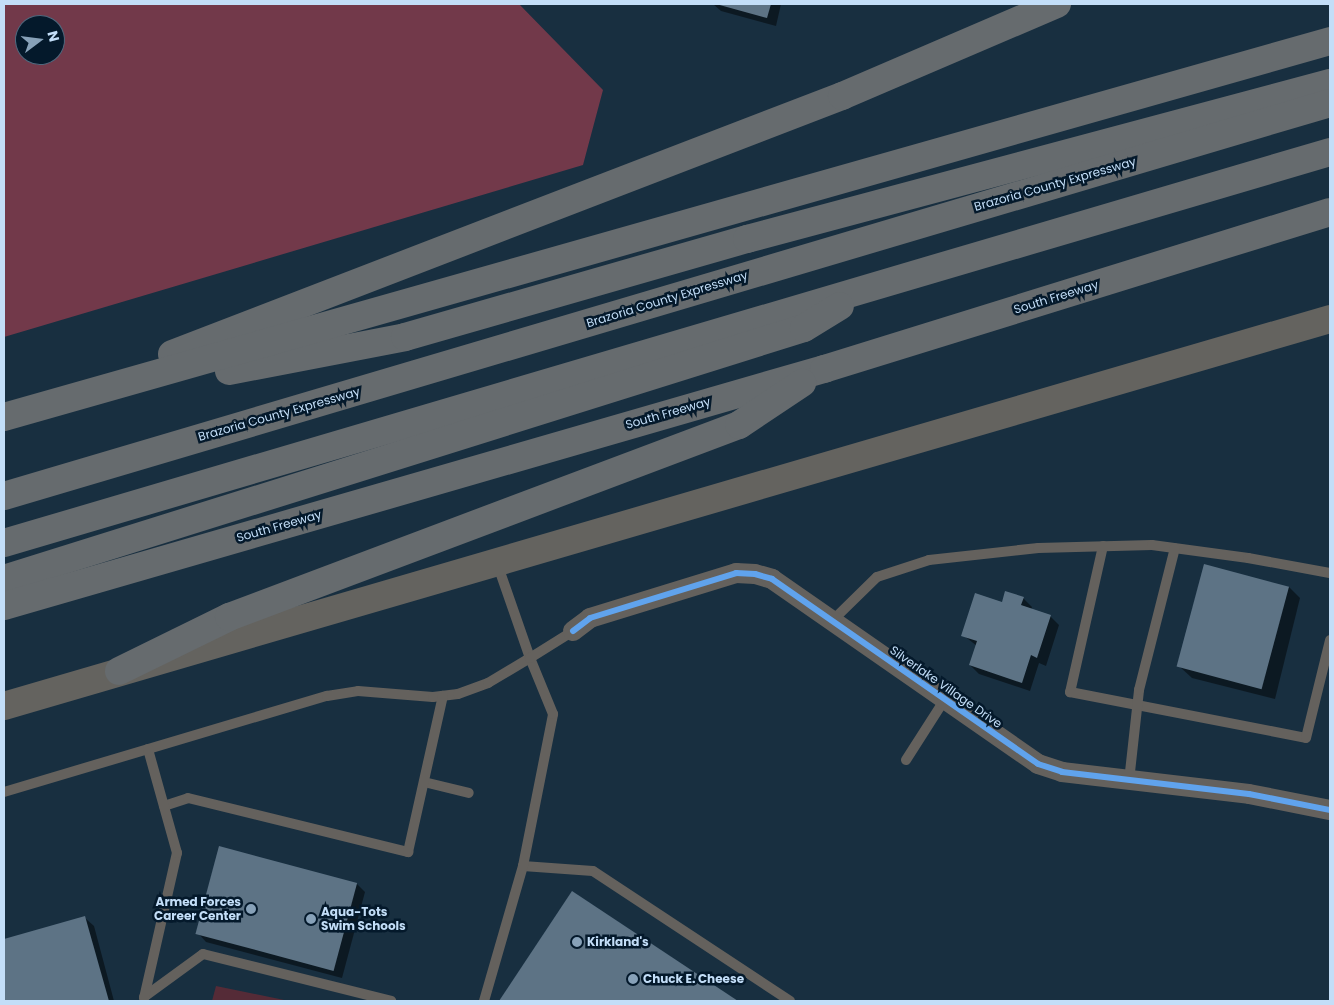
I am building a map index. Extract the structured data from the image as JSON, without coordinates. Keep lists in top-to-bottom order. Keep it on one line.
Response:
{"streets":{"highway":["Brazoria County Expressway","South Freeway"],"street":["Silverlake Village Drive"]},"places":["Armed Forces Career Center","Aqua-Tots Swim Schools","Kirkland's","Chuck E. Cheese"],"north":"right"}
